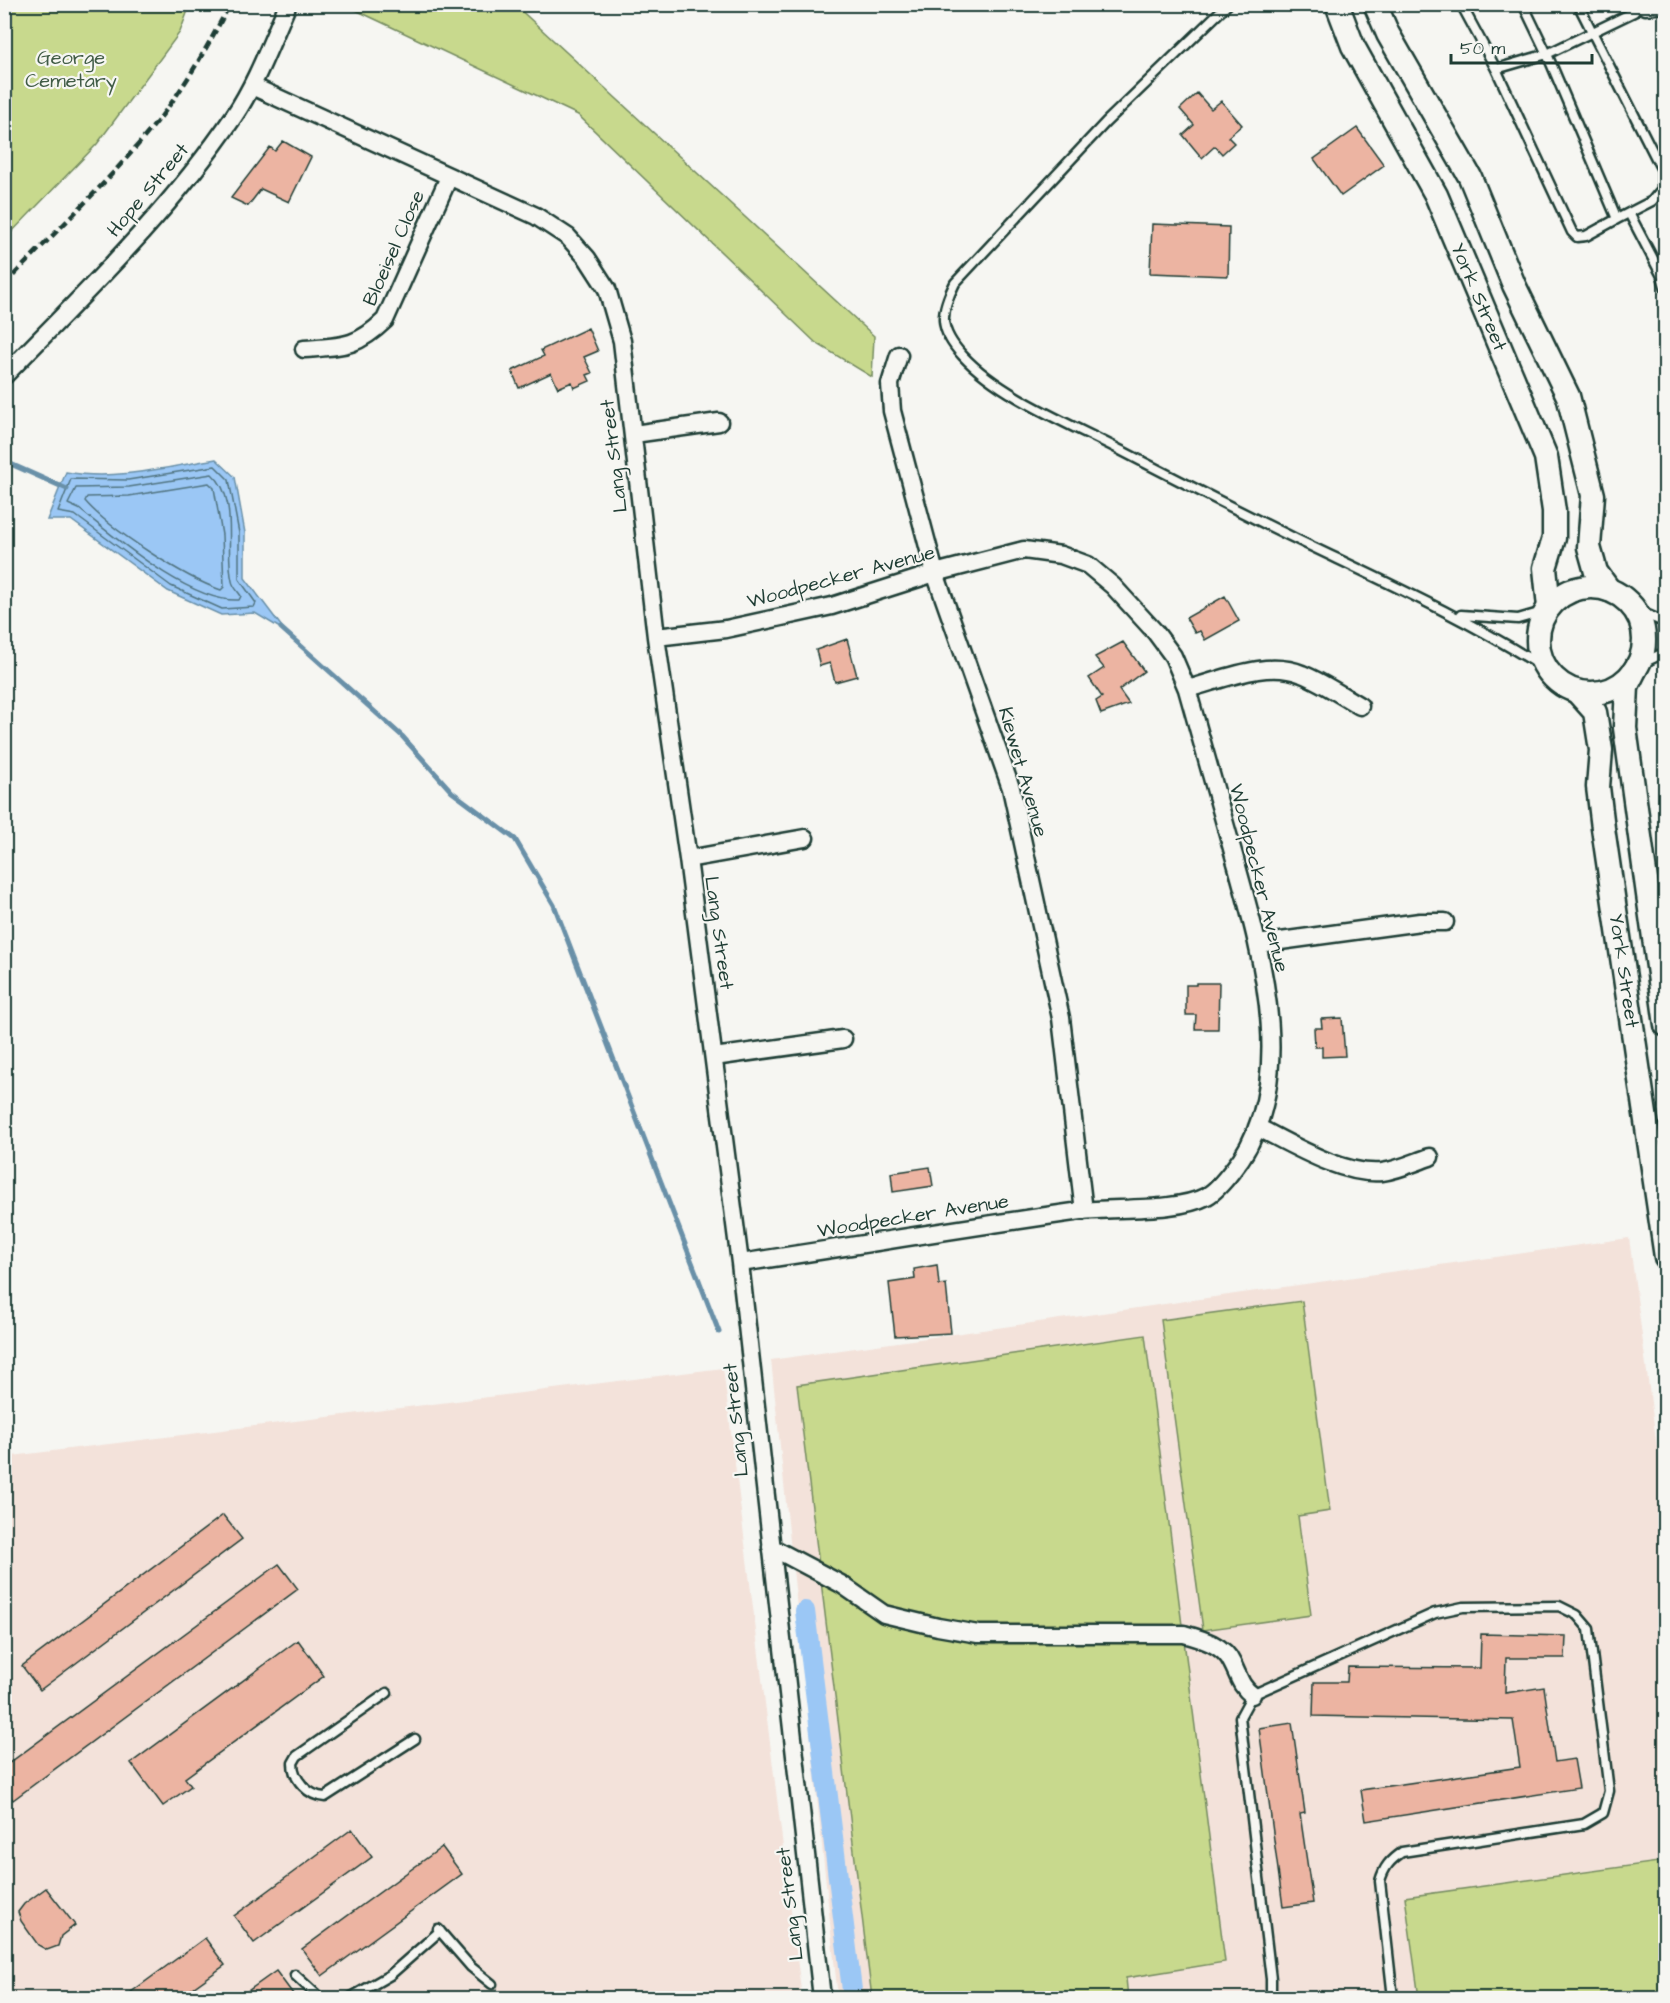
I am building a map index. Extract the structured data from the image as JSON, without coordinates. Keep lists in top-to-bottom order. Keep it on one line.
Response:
{"streets":{"main road":["York Street"],"street":["Hope Street","Bloeisel Close","Lang Street","Woodpecker Avenue","Kiewet Avenue"]},"crossings":[["Hope Street","Lang Street"],["Bloeisel Close","Lang Street"],["Lang Street","Woodpecker Avenue"],["Woodpecker Avenue","Kiewet Avenue"]],"parks":["George Cemetary"],"scale_bar":"50 m"}
